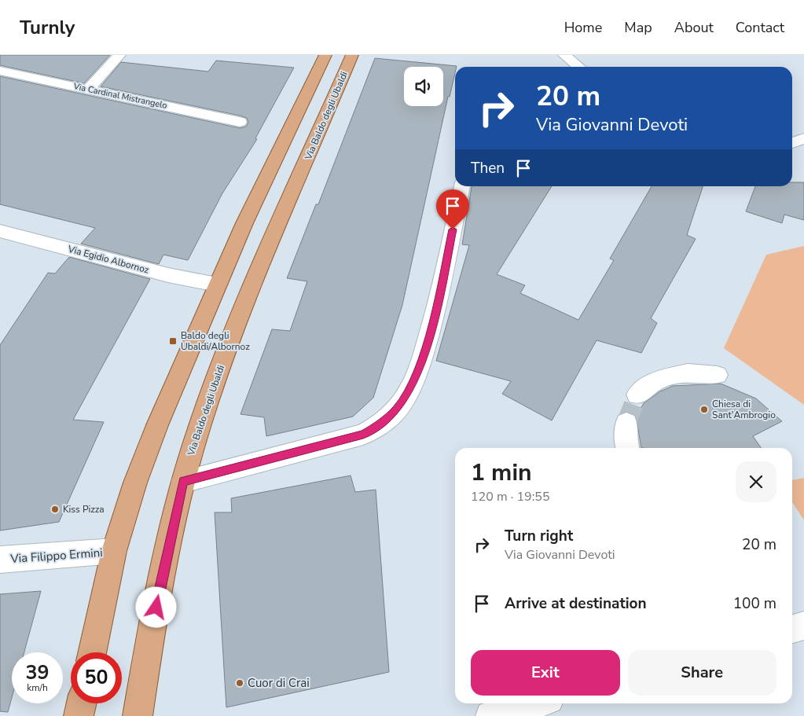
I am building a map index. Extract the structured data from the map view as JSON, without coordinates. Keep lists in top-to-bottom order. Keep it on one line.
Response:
{"streets":{"main road":["Via Baldo degli Ubaldi"],"street":["Via Cardinal Mistrangelo","Via Egidio Albornoz","Via Filippo Ermini"]},"places":{"transit":["Baldo degli Ubaldi/Albornoz"],"other":["Chiesa di Sant'Ambrogio","Kiss Pizza","Cuor di Crai"]},"page":{"header":"Turnly","nav":["Home","Map","About","Contact"],"turn":["20 m","Via Giovanni Devoti"],"then":"Then","heading":["1 min","120 m · 19:55"],"list":[{"name":"Turn right","note":"Via Giovanni Devoti","value":"20 m"},{"name":"Arrive at destination","value":"100 m"}],"buttons":["Exit","Share"],"speed":"39 km/h","limit":"50"}}
